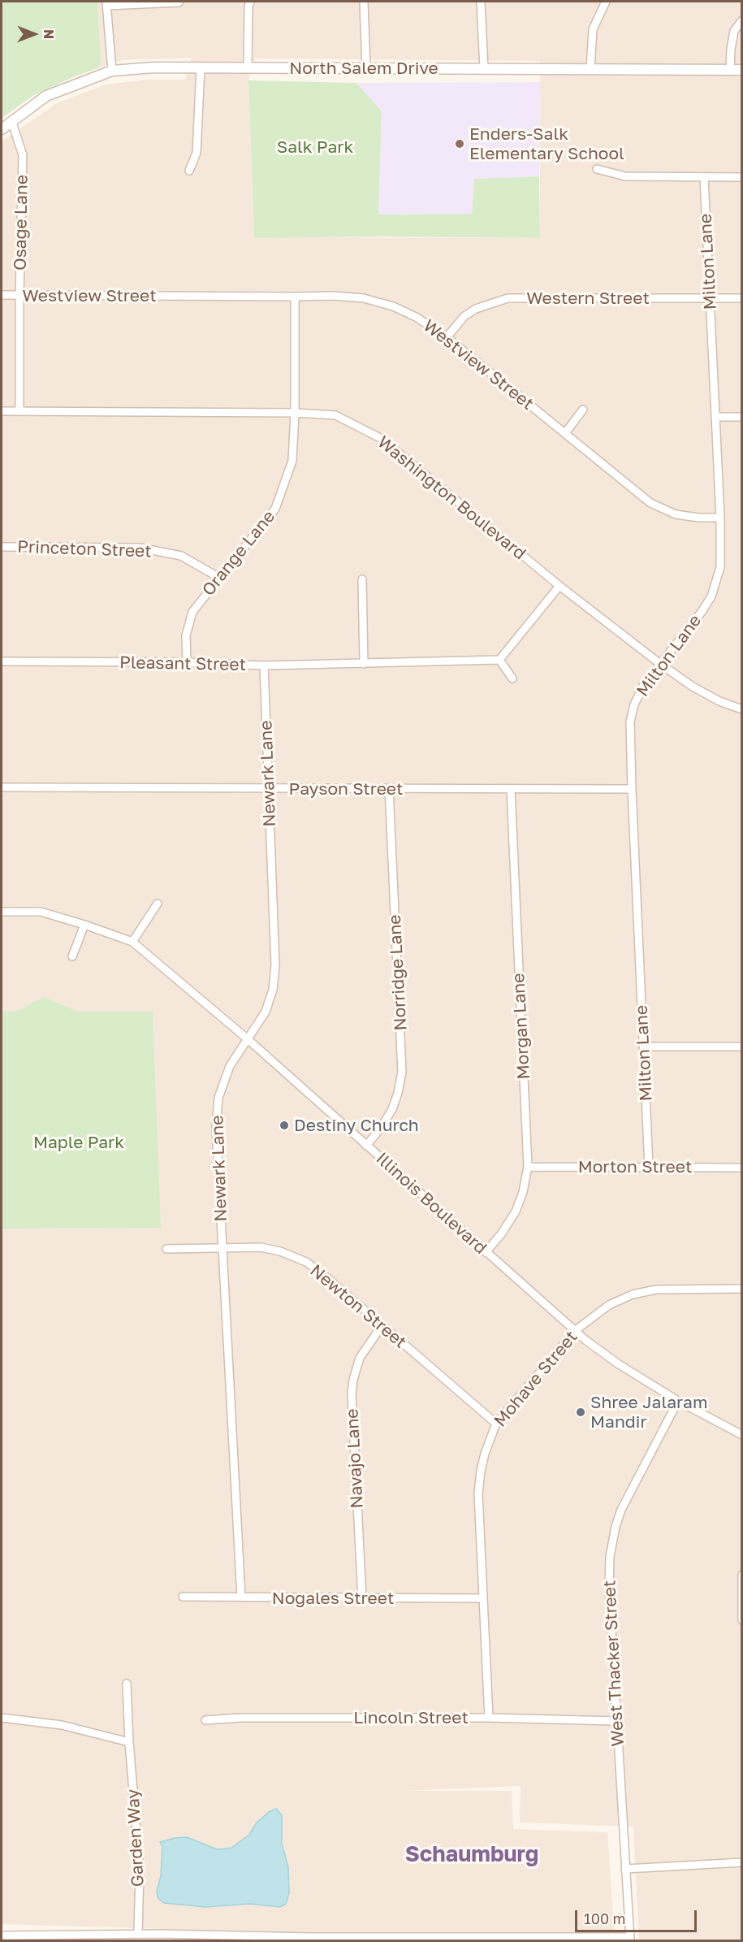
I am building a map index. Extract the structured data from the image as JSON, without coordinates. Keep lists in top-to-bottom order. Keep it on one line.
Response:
{"streets":{"street":["North Salem Drive","Osage Lane","Milton Lane","Westview Street","Western Street","Washington Boulevard","Princeton Street","Orange Lane","Pleasant Street","Newark Lane","Payson Street","Norridge Lane","Morgan Lane","Morton Street","Illinois Boulevard","Newton Street","Mohave Street","Navajo Lane","Nogales Street","West Thacker Street","Lincoln Street","Garden Way"]},"crossings":[["North Salem Drive","Osage Lane"],["Osage Lane","Westview Street"],["Osage Lane","Washington Boulevard"],["Milton Lane","Westview Street"],["Milton Lane","Western Street"],["Milton Lane","Washington Boulevard"],["Milton Lane","Payson Street"],["Milton Lane","Morton Street"],["Westview Street","Western Street"],["Westview Street","Orange Lane"],["Washington Boulevard","Orange Lane"],["Princeton Street","Orange Lane"],["Orange Lane","Pleasant Street"],["Pleasant Street","Newark Lane"],["Newark Lane","Payson Street"],["Newark Lane","Illinois Boulevard"],["Newark Lane","Newton Street"],["Newark Lane","Nogales Street"],["Payson Street","Norridge Lane"],["Payson Street","Morgan Lane"],["Norridge Lane","Illinois Boulevard"],["Morgan Lane","Morton Street"],["Morgan Lane","Illinois Boulevard"],["Illinois Boulevard","Mohave Street"],["Illinois Boulevard","West Thacker Street"],["Newton Street","Mohave Street"],["Newton Street","Navajo Lane"],["Mohave Street","Nogales Street"],["Mohave Street","Lincoln Street"],["Navajo Lane","Nogales Street"],["West Thacker Street","Lincoln Street"]],"districts":["Schaumburg"],"parks":["Salk Park","Maple Park"],"places":["Enders-Salk Elementary School","Destiny Church","Shree Jalaram Mandir"],"scale_bar":"100 m","north":"right"}
